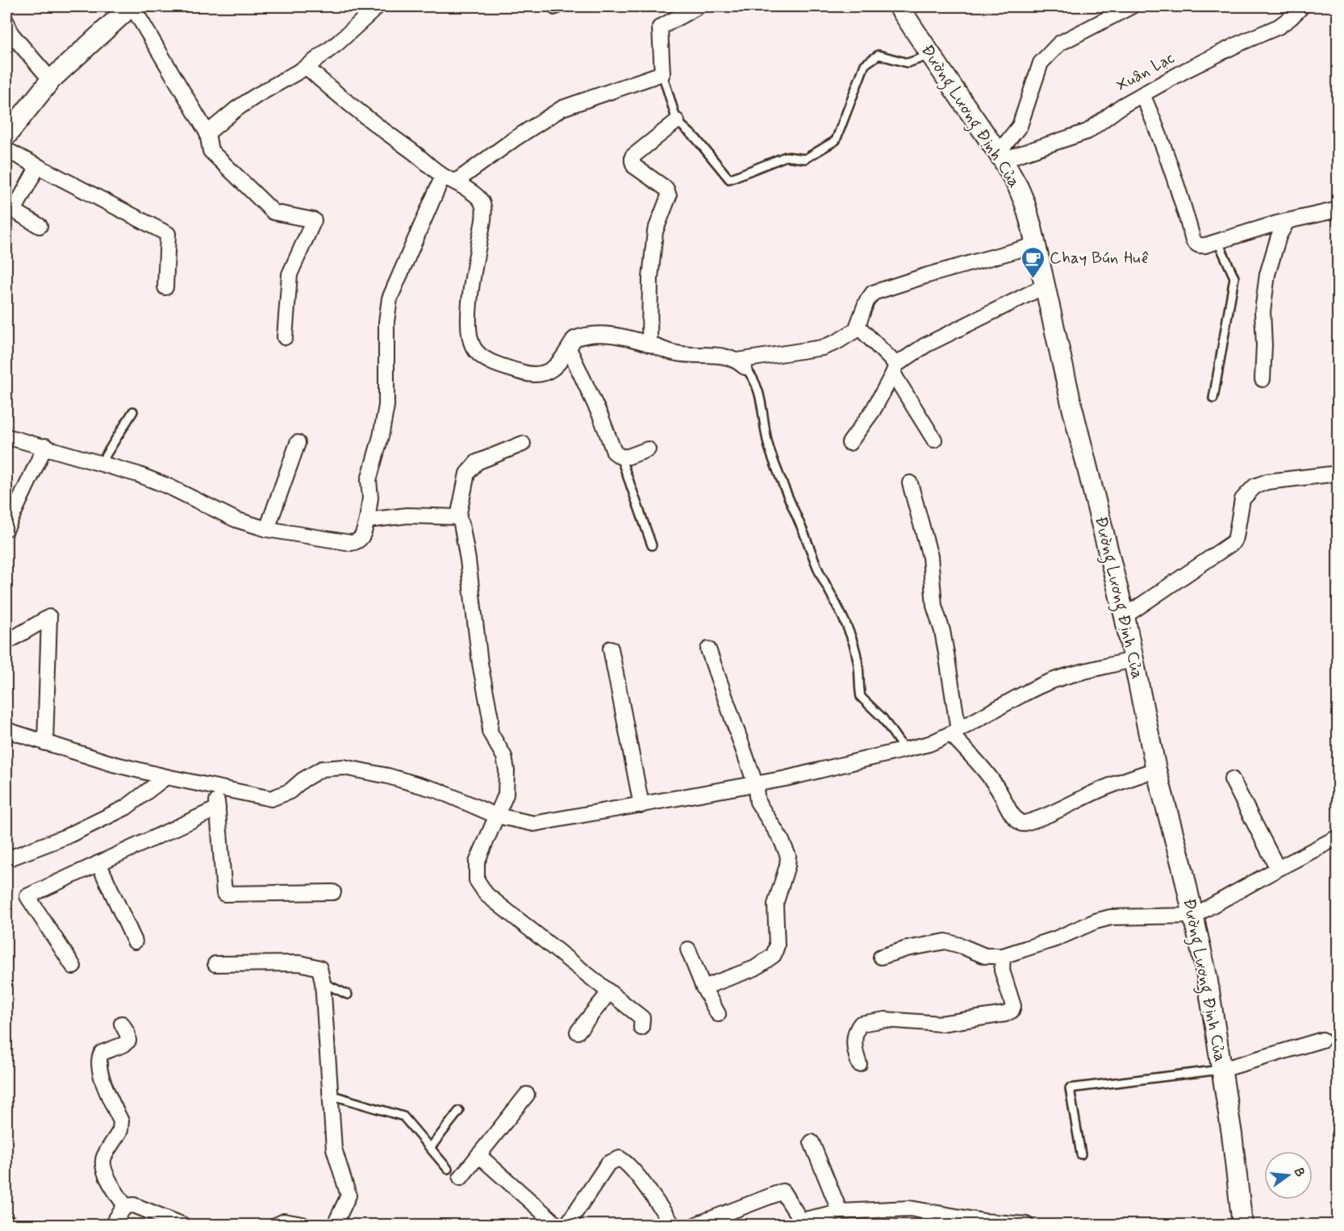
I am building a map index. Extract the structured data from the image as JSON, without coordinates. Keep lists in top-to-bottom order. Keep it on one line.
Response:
{"streets":{"street":["Xuân Lạc","Đường Lương Định Của"]},"crossings":[["Xuân Lạc","Đường Lương Định Của"]],"places":{"cafe":["Chay Bún Huê"]},"north":"right"}
